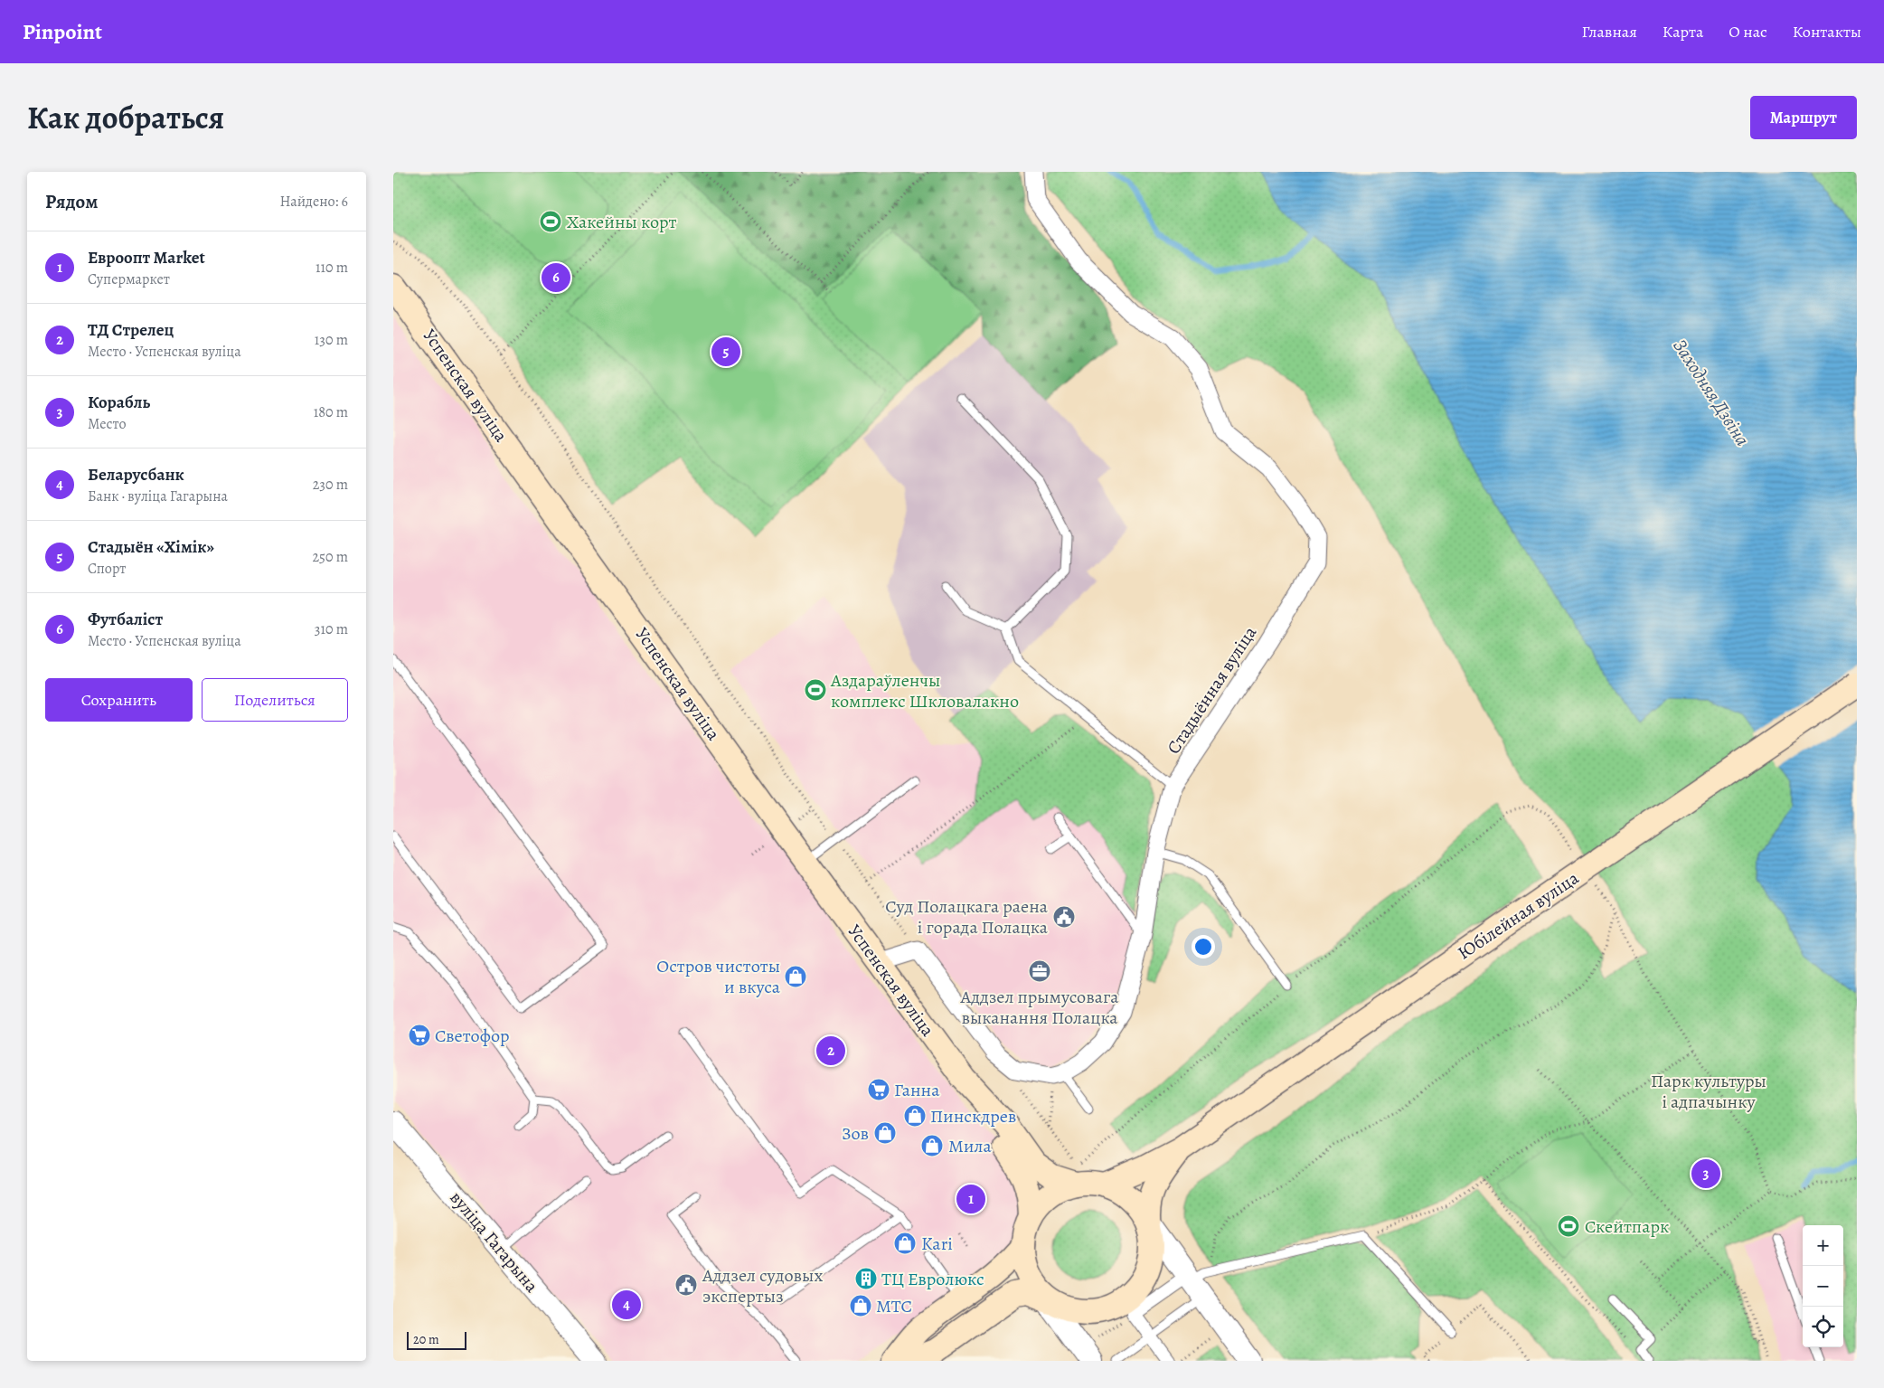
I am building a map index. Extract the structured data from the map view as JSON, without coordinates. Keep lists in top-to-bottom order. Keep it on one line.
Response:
{"streets":{"main road":["Успенская вуліца","Юбілейная вуліца"],"street":["Стадыённая вуліца","вуліца Гагарына"]},"crossings":[["Успенская вуліца","Юбілейная вуліца"]],"water":["Заходняя Дзвіна"],"parks":["Парк культуры і адпачынку"],"places":{"sports":["Хакейны корт","Аздараўленчы комплекс Шкловалакно","Скейтпарк"],"public building":["Суд Полацкага раена і горада Полацка","Аддзел судовых экспертыз"],"office":["Аддзел прымусовага выканання Полацка"],"shop":["Остров чистоты и вкуса","Пинскдрев","Зов","Мила","Kari","МТС"],"supermarket":["Светофор","Ганна"],"building":["ТЦ Евролюкс"]},"scale_bar":"20 m","page":{"header":"Pinpoint","nav":["Главная","Карта","О нас","Контакты"],"title":"Как добраться","buttons":["Маршрут",["Сохранить","Поделиться"]],"heading":["Рядом","Найдено: 6"],"list":[{"mark":"1","name":"Евроопт Market","note":"Супермаркет","value":"110 m"},{"mark":"2","name":"ТД Стрелец","note":"Место · Успенская вуліца","value":"130 m"},{"mark":"3","name":"Корабль","note":"Место","value":"180 m"},{"mark":"4","name":"Беларусбанк","note":"Банк · вуліца Гагарына","value":"230 m"},{"mark":"5","name":"Стадыён «Хімік»","note":"Спорт","value":"250 m"},{"mark":"6","name":"Футбаліст","note":"Место · Успенская вуліца","value":"310 m"}],"pins":["6","5","2","3","1","4"],"map_buttons":["+","−"],"scale":"20 m"}}
